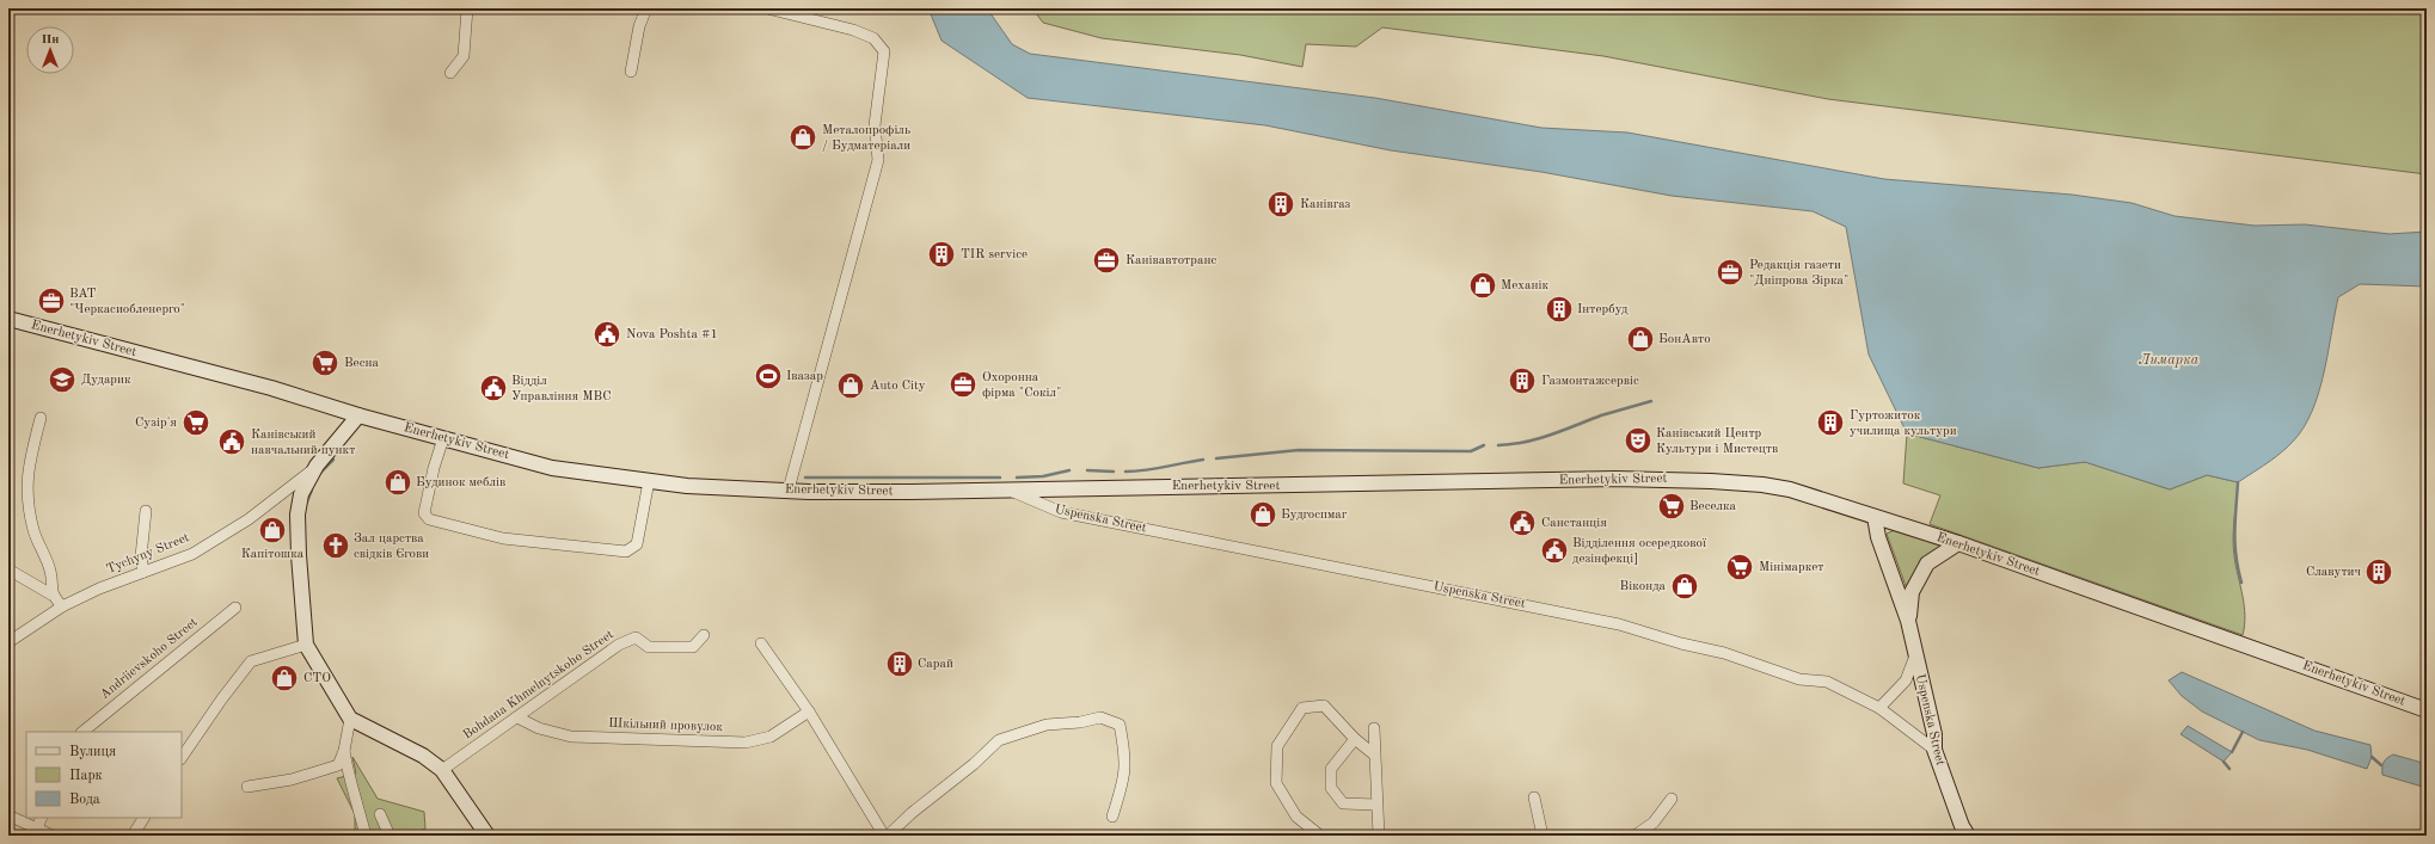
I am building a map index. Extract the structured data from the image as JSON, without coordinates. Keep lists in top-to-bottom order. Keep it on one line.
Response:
{"streets":{"main road":["Enerhetykiv Street","Uspenska Street"],"street":["Tychyny Street","Andriievskoho Street","Bohdana Khmelnytskoho Street","Шкільний провулок"]},"crossings":[["Enerhetykiv Street","Uspenska Street"],["Bohdana Khmelnytskoho Street","Шкільний провулок"]],"water":["Лимарка"],"places":{"shop":["Металопрофіль / Будматеріали","Механік","БонАвто","Auto City","Будинок меблів","Будгоспмаг","Капітошка","Віконда","СТО"],"building":["Канівгаз","TIR service","Інтербуд","Газмонтажсервіс","Гуртожиток училища культури","Славутич","Сарай"],"office":["Канівавтотранс","Редакція газети \"Дніпрова Зірка\"","ВАТ \"Черкасиобленерго\"","Охоронна фірма \"Сокіл\""],"public building":["Nova Poshta #1","Відділ Управління МВС","Канівський навчальний пункт","Санстанція","Відділення осередкової дезінфекці]"],"supermarket":["Весна","Сузір'я","Веселка","Мінімаркет"],"sports":["Івазар"],"school or university":["Дударик"],"theatre":["Канівський Центр Культури і Мистецтв"],"church":["Зал царства свідків Єгови"]},"legend":["Вулиця","Парк","Вода"],"north":"top"}
